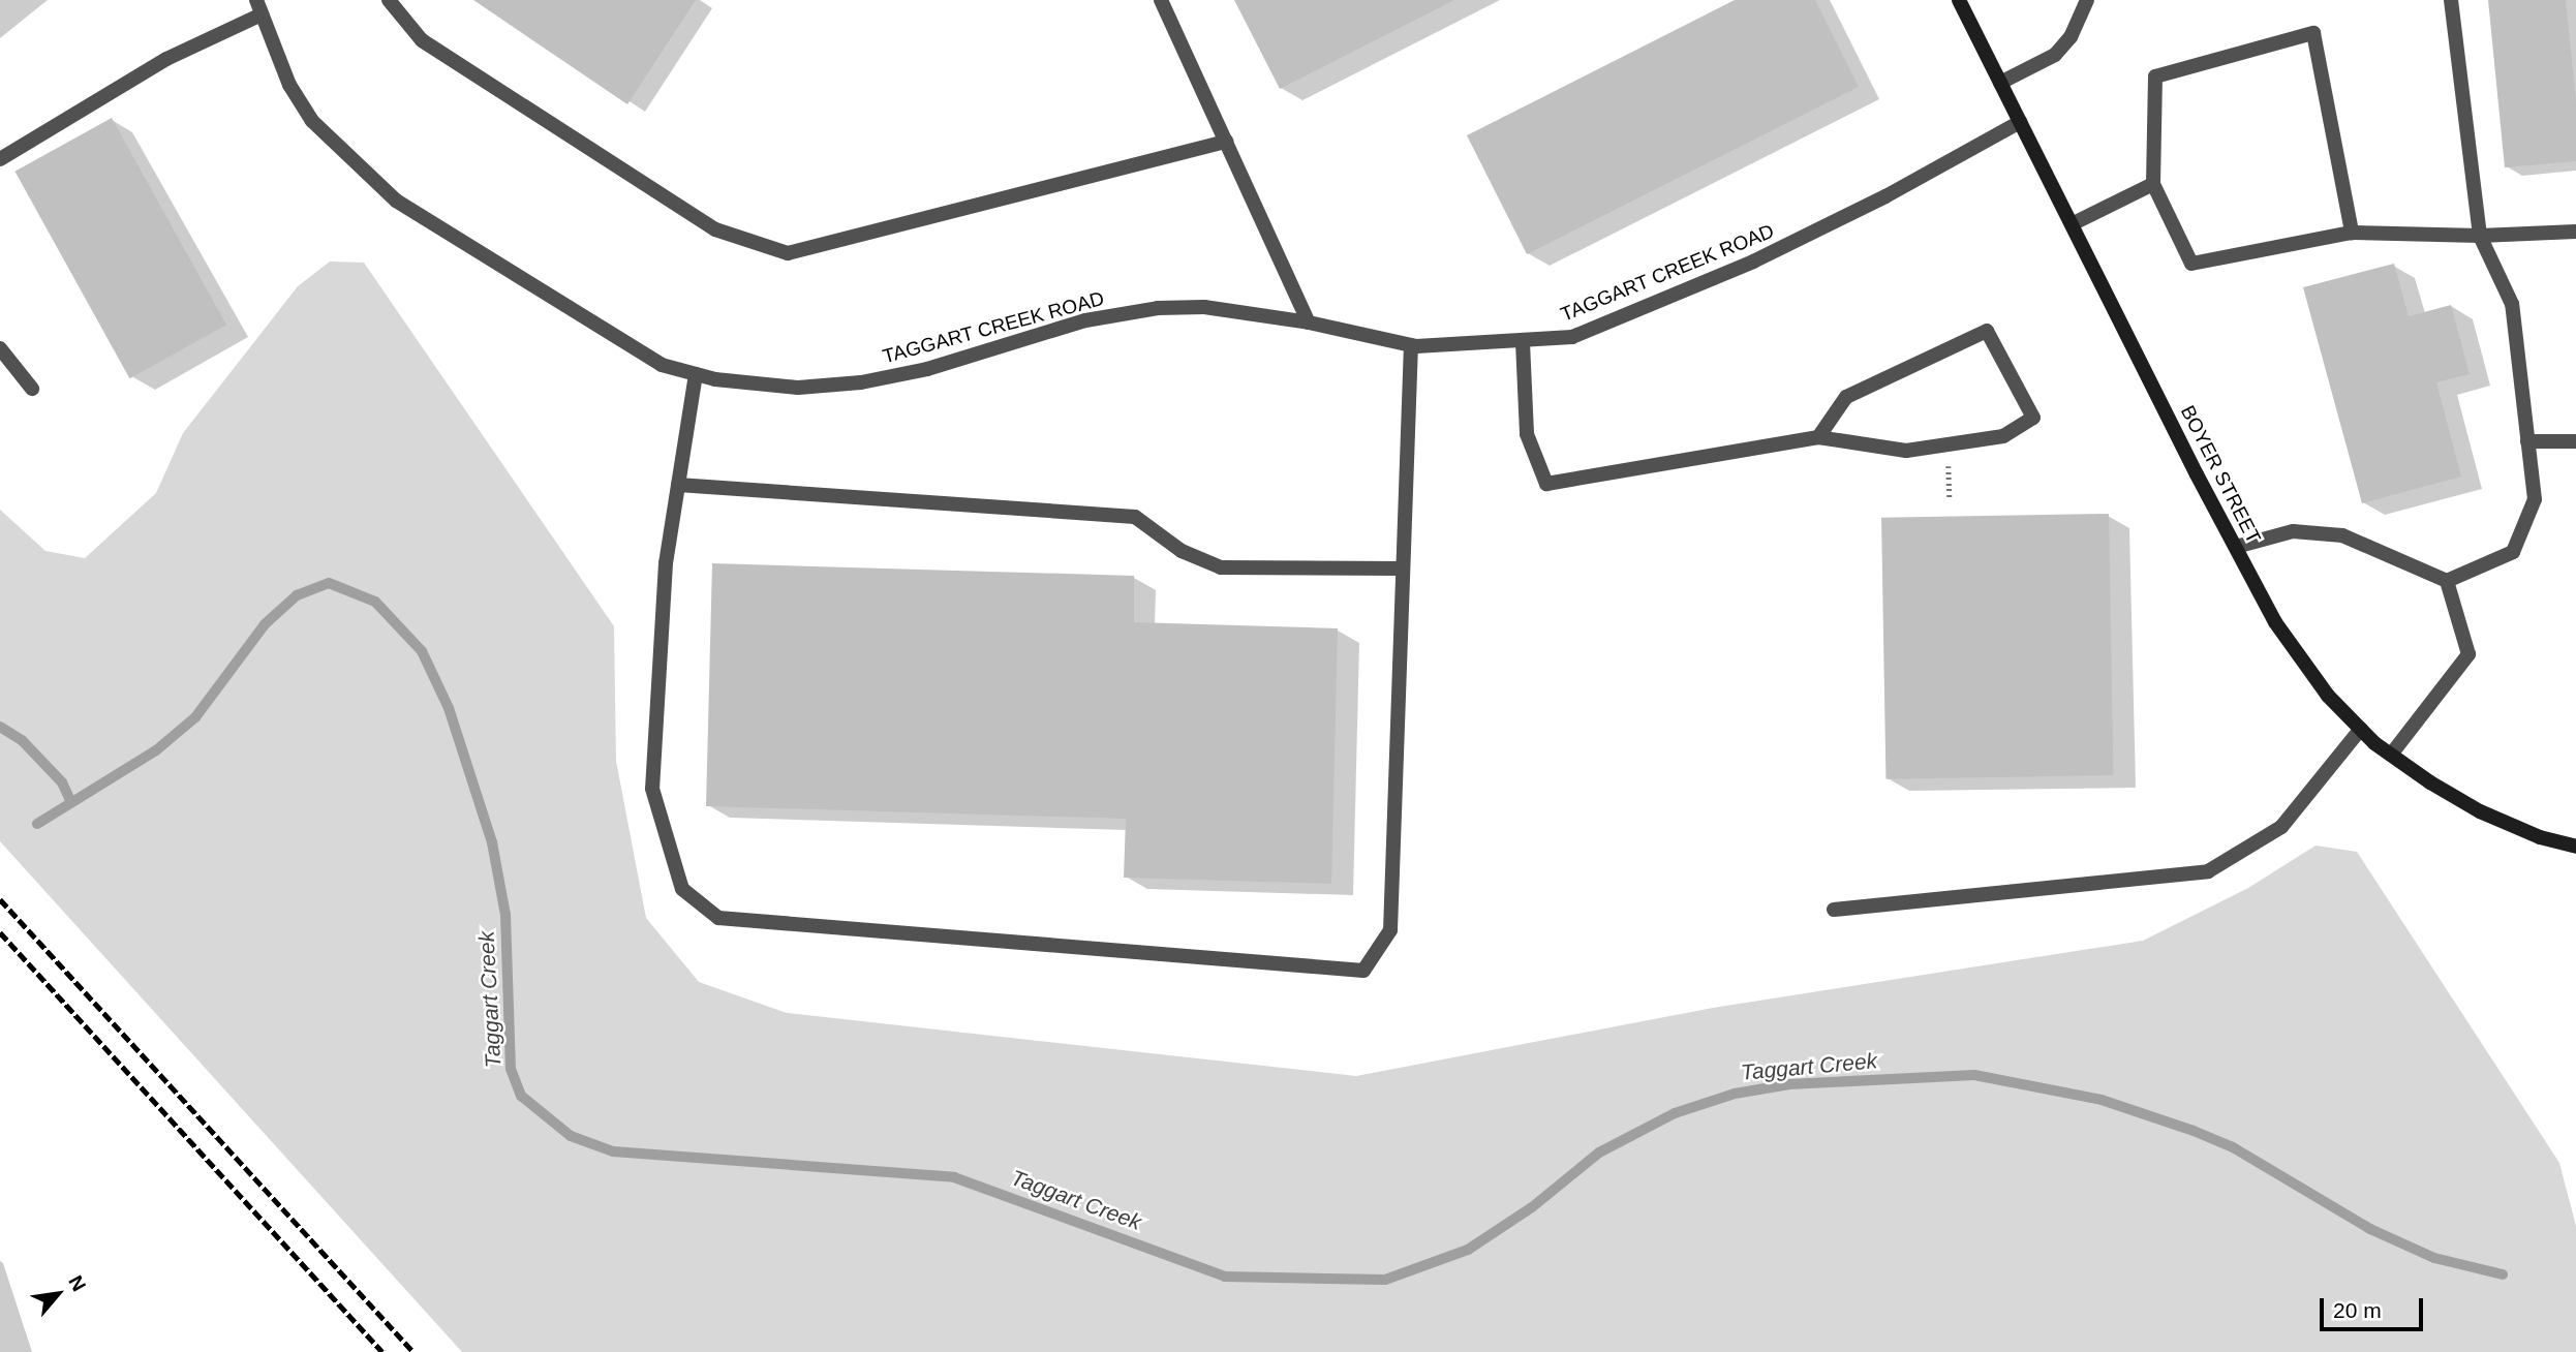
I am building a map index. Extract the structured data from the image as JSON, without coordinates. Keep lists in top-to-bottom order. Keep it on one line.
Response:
{"streets":{"main road":["BOYER STREET"],"street":["TAGGART CREEK ROAD"]},"crossings":[["TAGGART CREEK ROAD","BOYER STREET"]],"water":["Taggart Creek"],"scale_bar":"20 m","north":"top right"}
